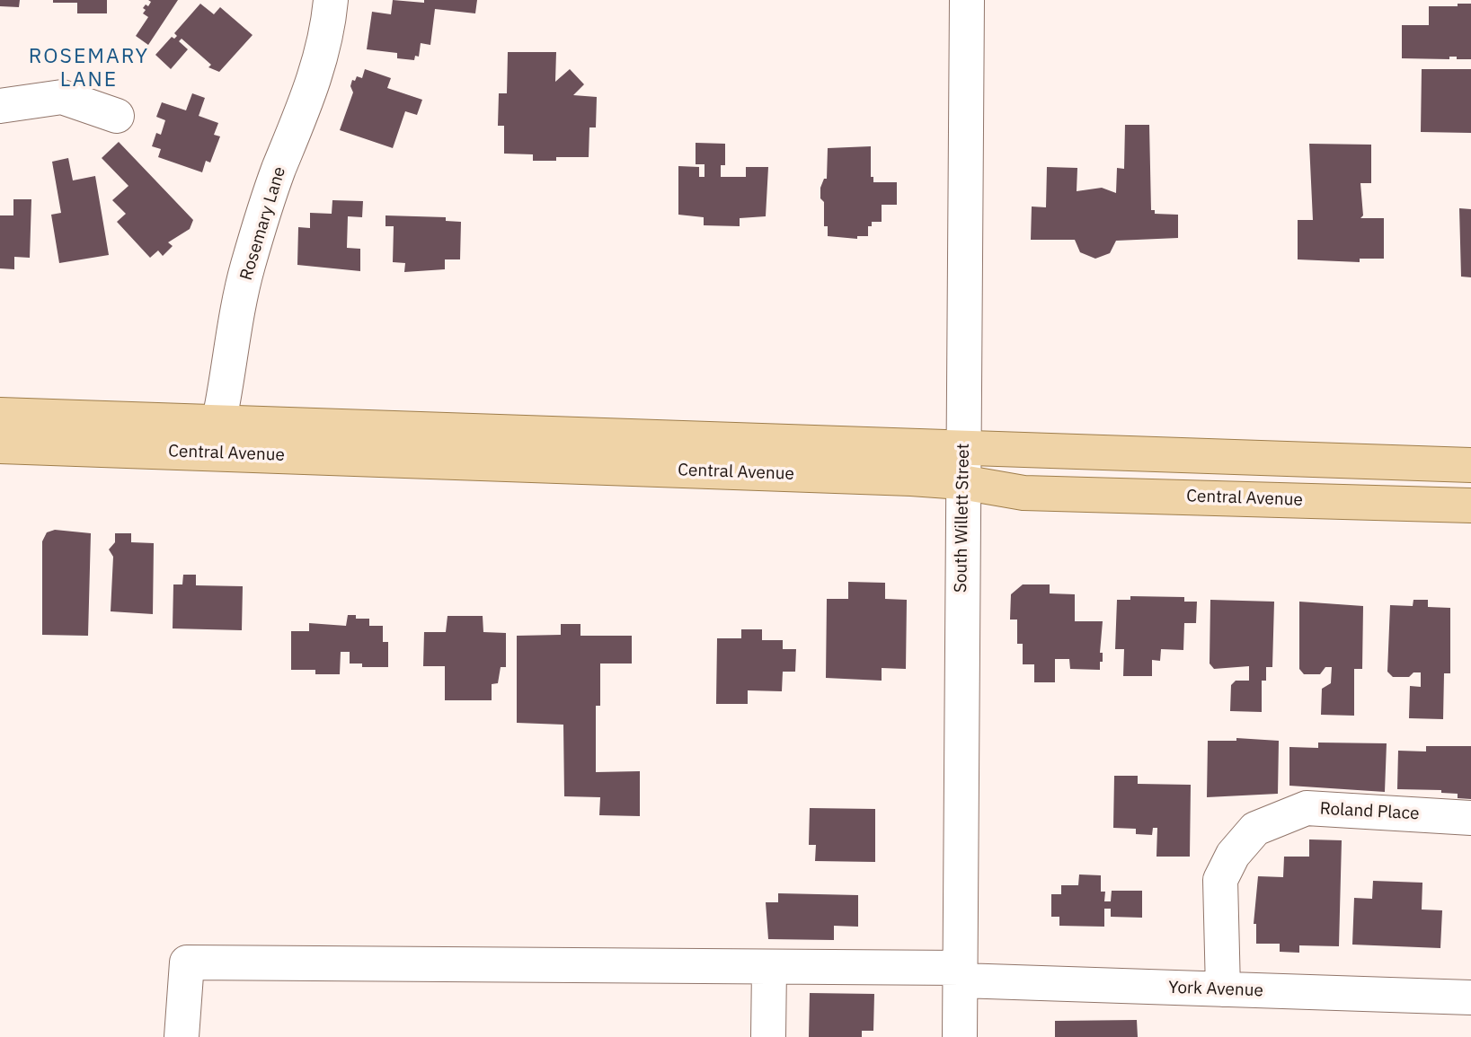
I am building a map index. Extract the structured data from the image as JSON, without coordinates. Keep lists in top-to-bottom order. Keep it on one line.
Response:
{"streets":{"main road":["Central Avenue"],"street":["Rosemary Lane","South Willett Street","Roland Place","York Avenue"]},"crossings":[["Rosemary Lane","Central Avenue"],["Central Avenue","South Willett Street"],["South Willett Street","York Avenue"],["Roland Place","York Avenue"]],"districts":["ROSEMARY LANE"]}
